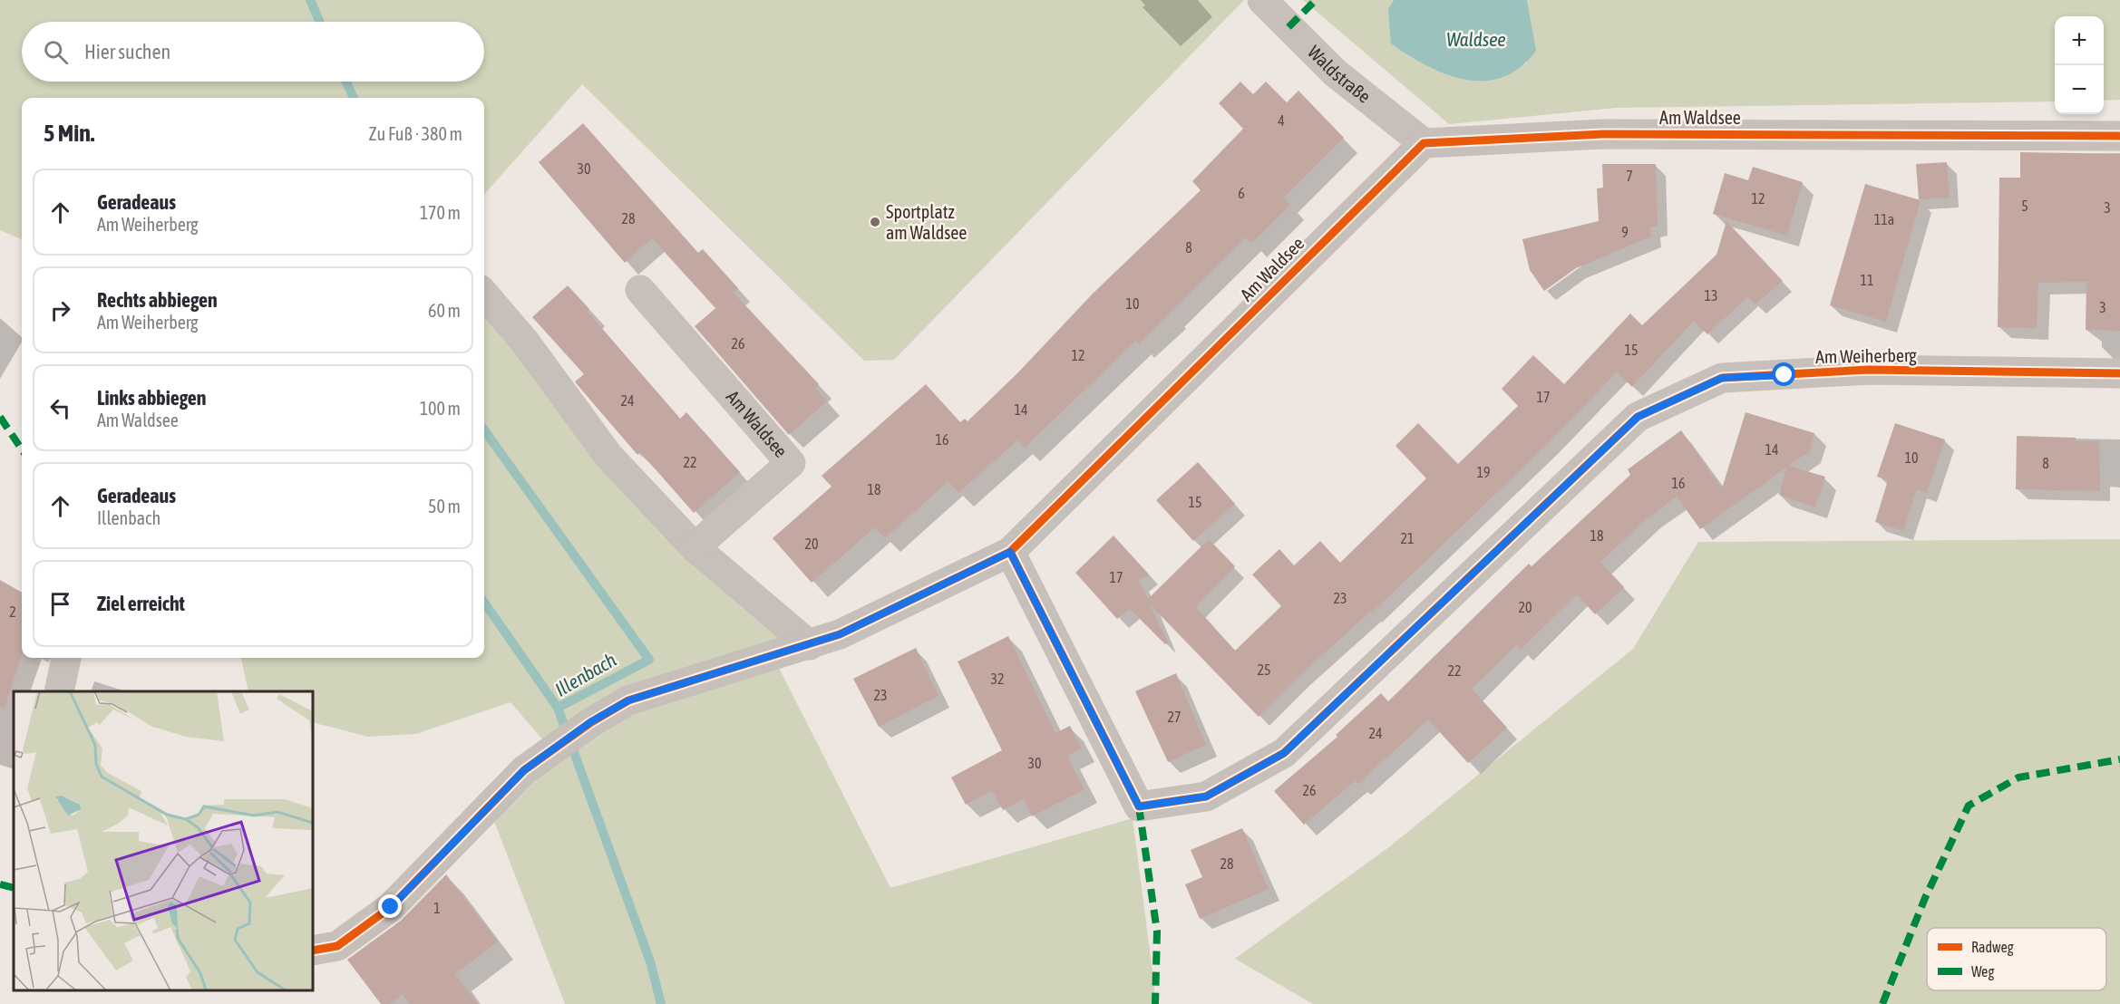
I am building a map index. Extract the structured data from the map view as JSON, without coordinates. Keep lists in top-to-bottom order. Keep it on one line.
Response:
{"streets":{"street":["Waldstraße","Am Waldsee","Am Weiherberg"]},"crossings":[["Waldstraße","Am Waldsee"],["Am Waldsee","Am Weiherberg"]],"water":["Waldsee","Illenbach"],"places":["Sportplatz am Waldsee"],"house_numbers":["4","30","7","6","12","5","3","28","11a","9","8","11","13","10","3","26","15","12","17","24","14","16","14","10","22","8","19","16","18","15","18","21","20","17","23","20","2","25","22","32","23","27","24","30","26","28","1"],"legend":["Radweg","Weg"],"page":{"map_buttons":["+","−"],"search":"Hier suchen","heading":["5 Min.","Zu Fuß · 380 m"],"list":[["Geradeaus","Am Weiherberg","170 m"],["Rechts abbiegen","Am Weiherberg","60 m"],["Links abbiegen","Am Waldsee","100 m"],["Geradeaus","Illenbach","50 m"],"Ziel erreicht"]}}
